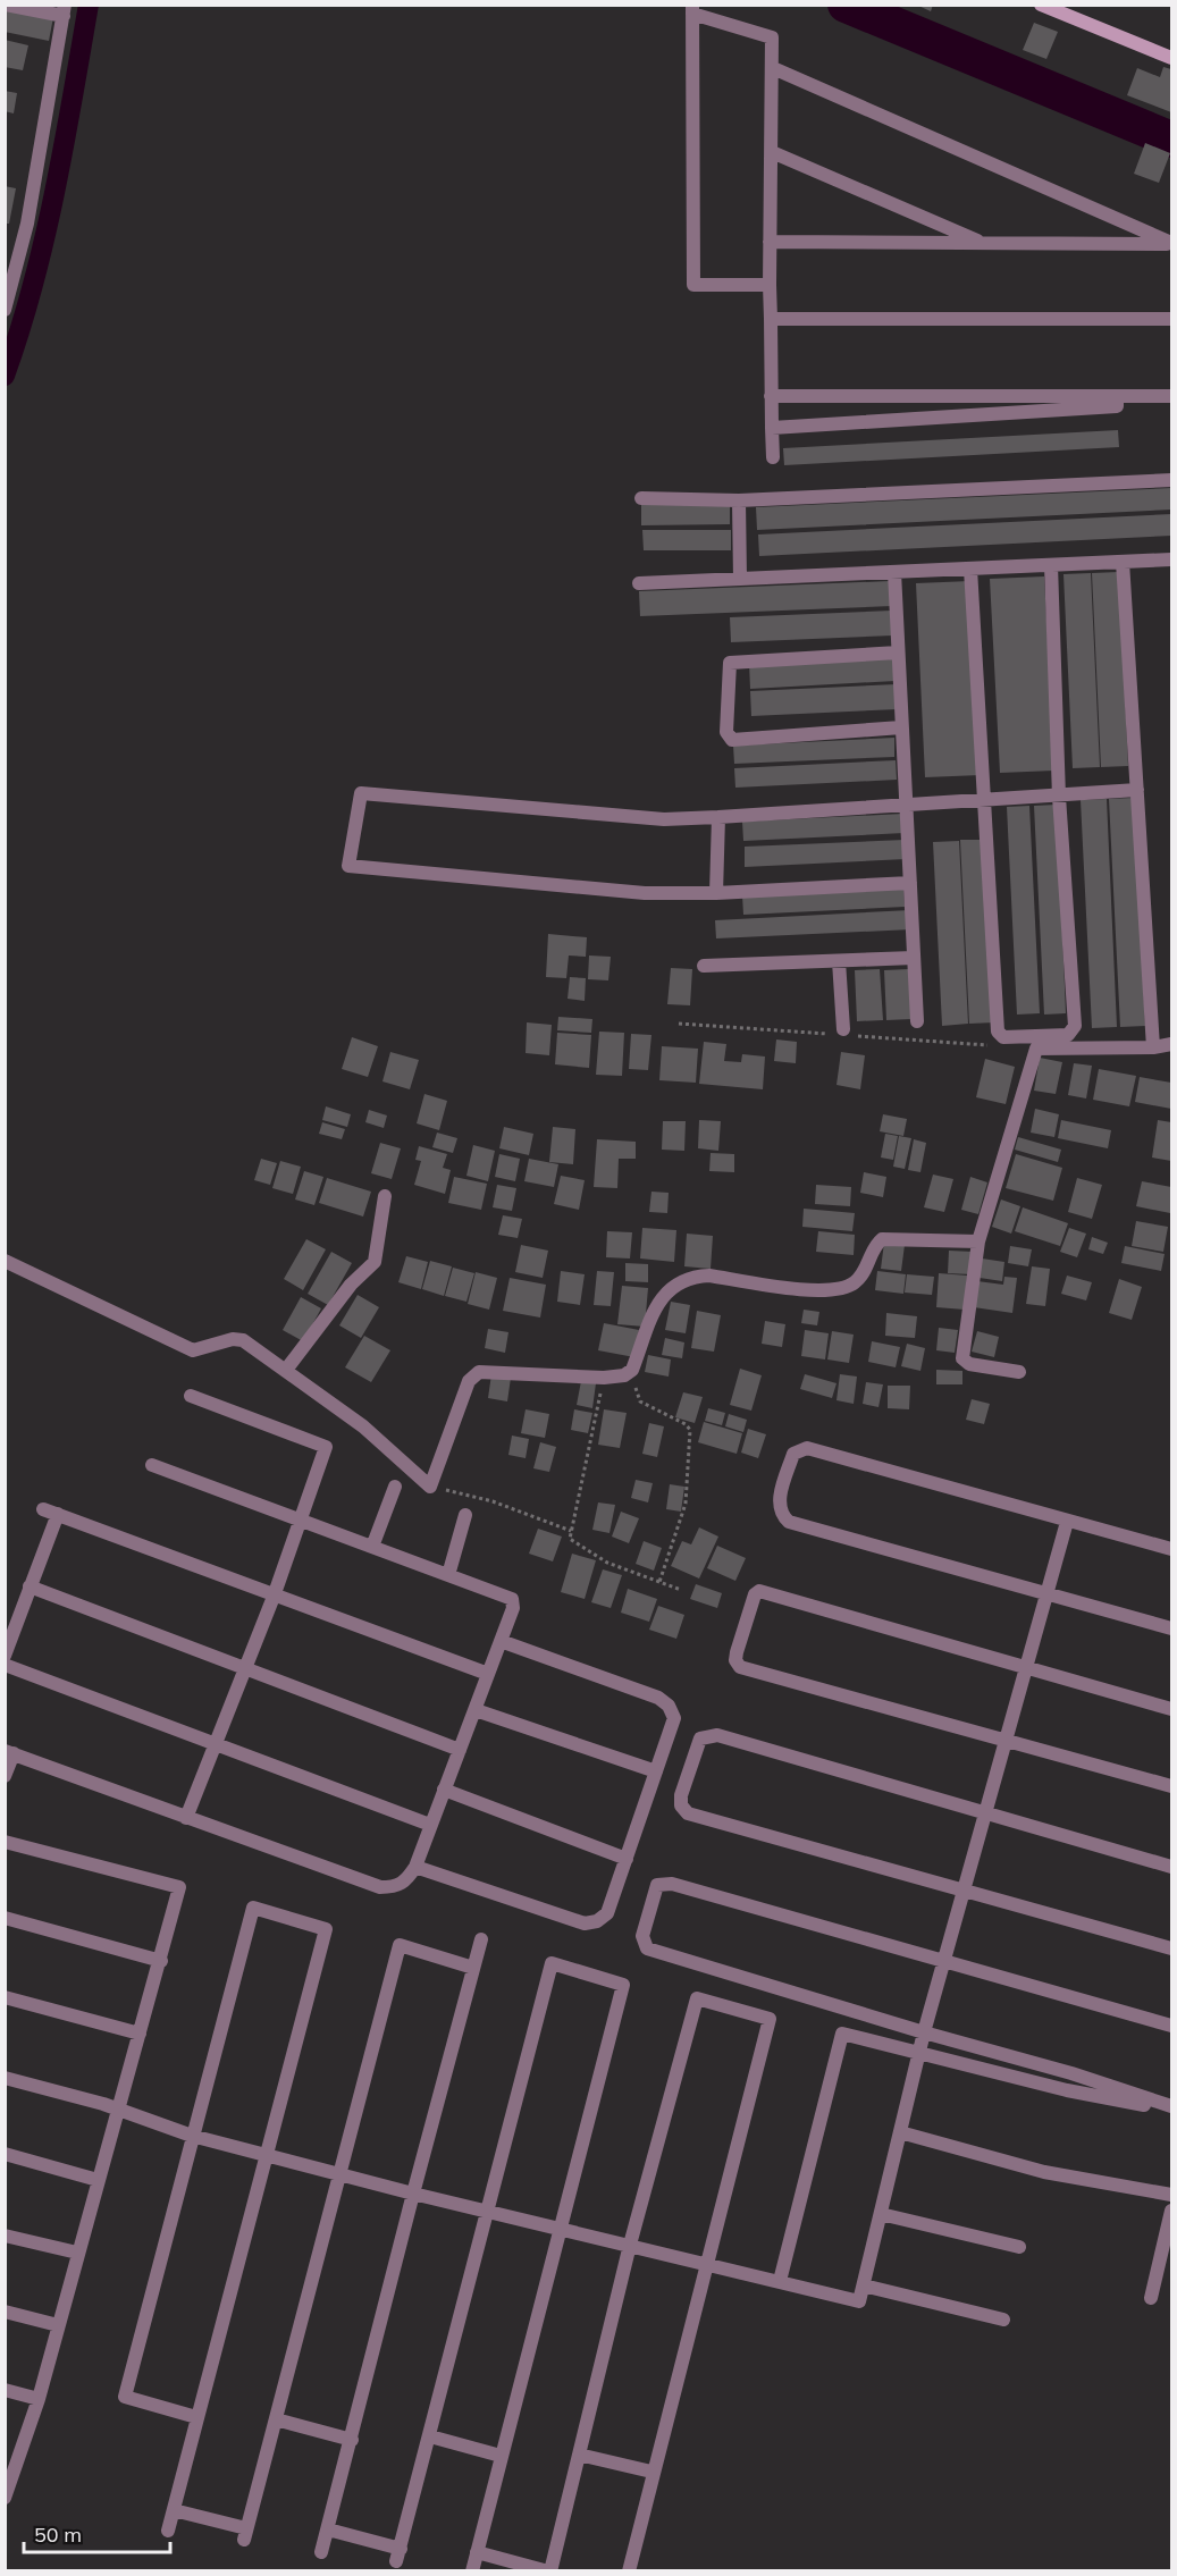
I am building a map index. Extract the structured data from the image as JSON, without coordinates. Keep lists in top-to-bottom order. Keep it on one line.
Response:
{"scale_bar":"50 m"}
